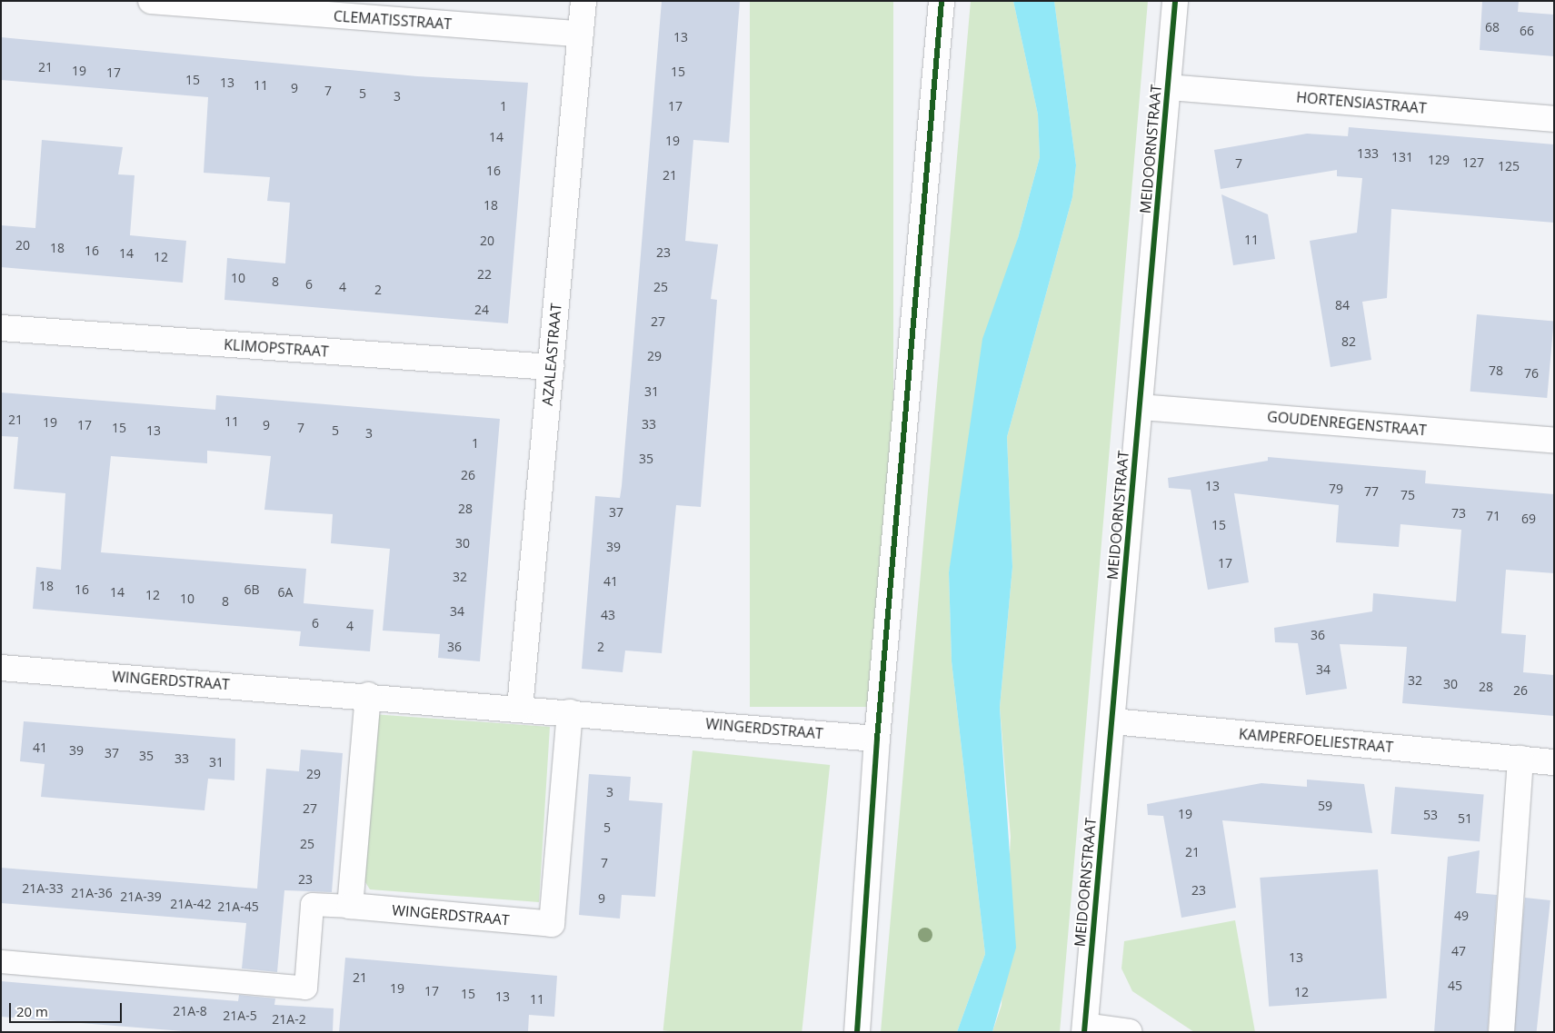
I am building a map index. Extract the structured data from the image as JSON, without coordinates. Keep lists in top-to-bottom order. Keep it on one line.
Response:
{"streets":{"street":["CLEMATISSTRAAT","HORTENSIASTRAAT","MEIDOORNSTRAAT","KLIMOPSTRAAT","AZALEASTRAAT","GOUDENREGENSTRAAT","WINGERDSTRAAT","KAMPERFOELIESTRAAT"]},"crossings":[["CLEMATISSTRAAT","AZALEASTRAAT"],["HORTENSIASTRAAT","MEIDOORNSTRAAT"],["MEIDOORNSTRAAT","GOUDENREGENSTRAAT"],["MEIDOORNSTRAAT","KAMPERFOELIESTRAAT"],["KLIMOPSTRAAT","AZALEASTRAAT"],["AZALEASTRAAT","WINGERDSTRAAT"]],"house_numbers":["68","66","13","21","19","15","17","15","13","11","9","7","5","3","1","17","14","19","133","131","129","127","7","125","16","21","18","11","20","20","18","16","23","14","12","22","10","8","6","4","25","2","84","24","27","82","29","78","76","31","21","11","19","33","17","9","15","7","13","5","3","1","35","26","13","79","77","75","28","37","73","71","69","15","30","39","17","32","41","18","16","6B","14","6A","12","10","8","34","43","6","4","36","36","2","34","32","30","28","26","41","39","37","35","33","31","29","3","59","27","19","53","51","5","25","21","7","23","21A-33","23","21A-36","21A-39","9","21A-42","21A-45","49","47","13","21","45","19","17","12","15","13","11","21A-8","21A-5","21A-2"],"scale_bar":"20 m"}
